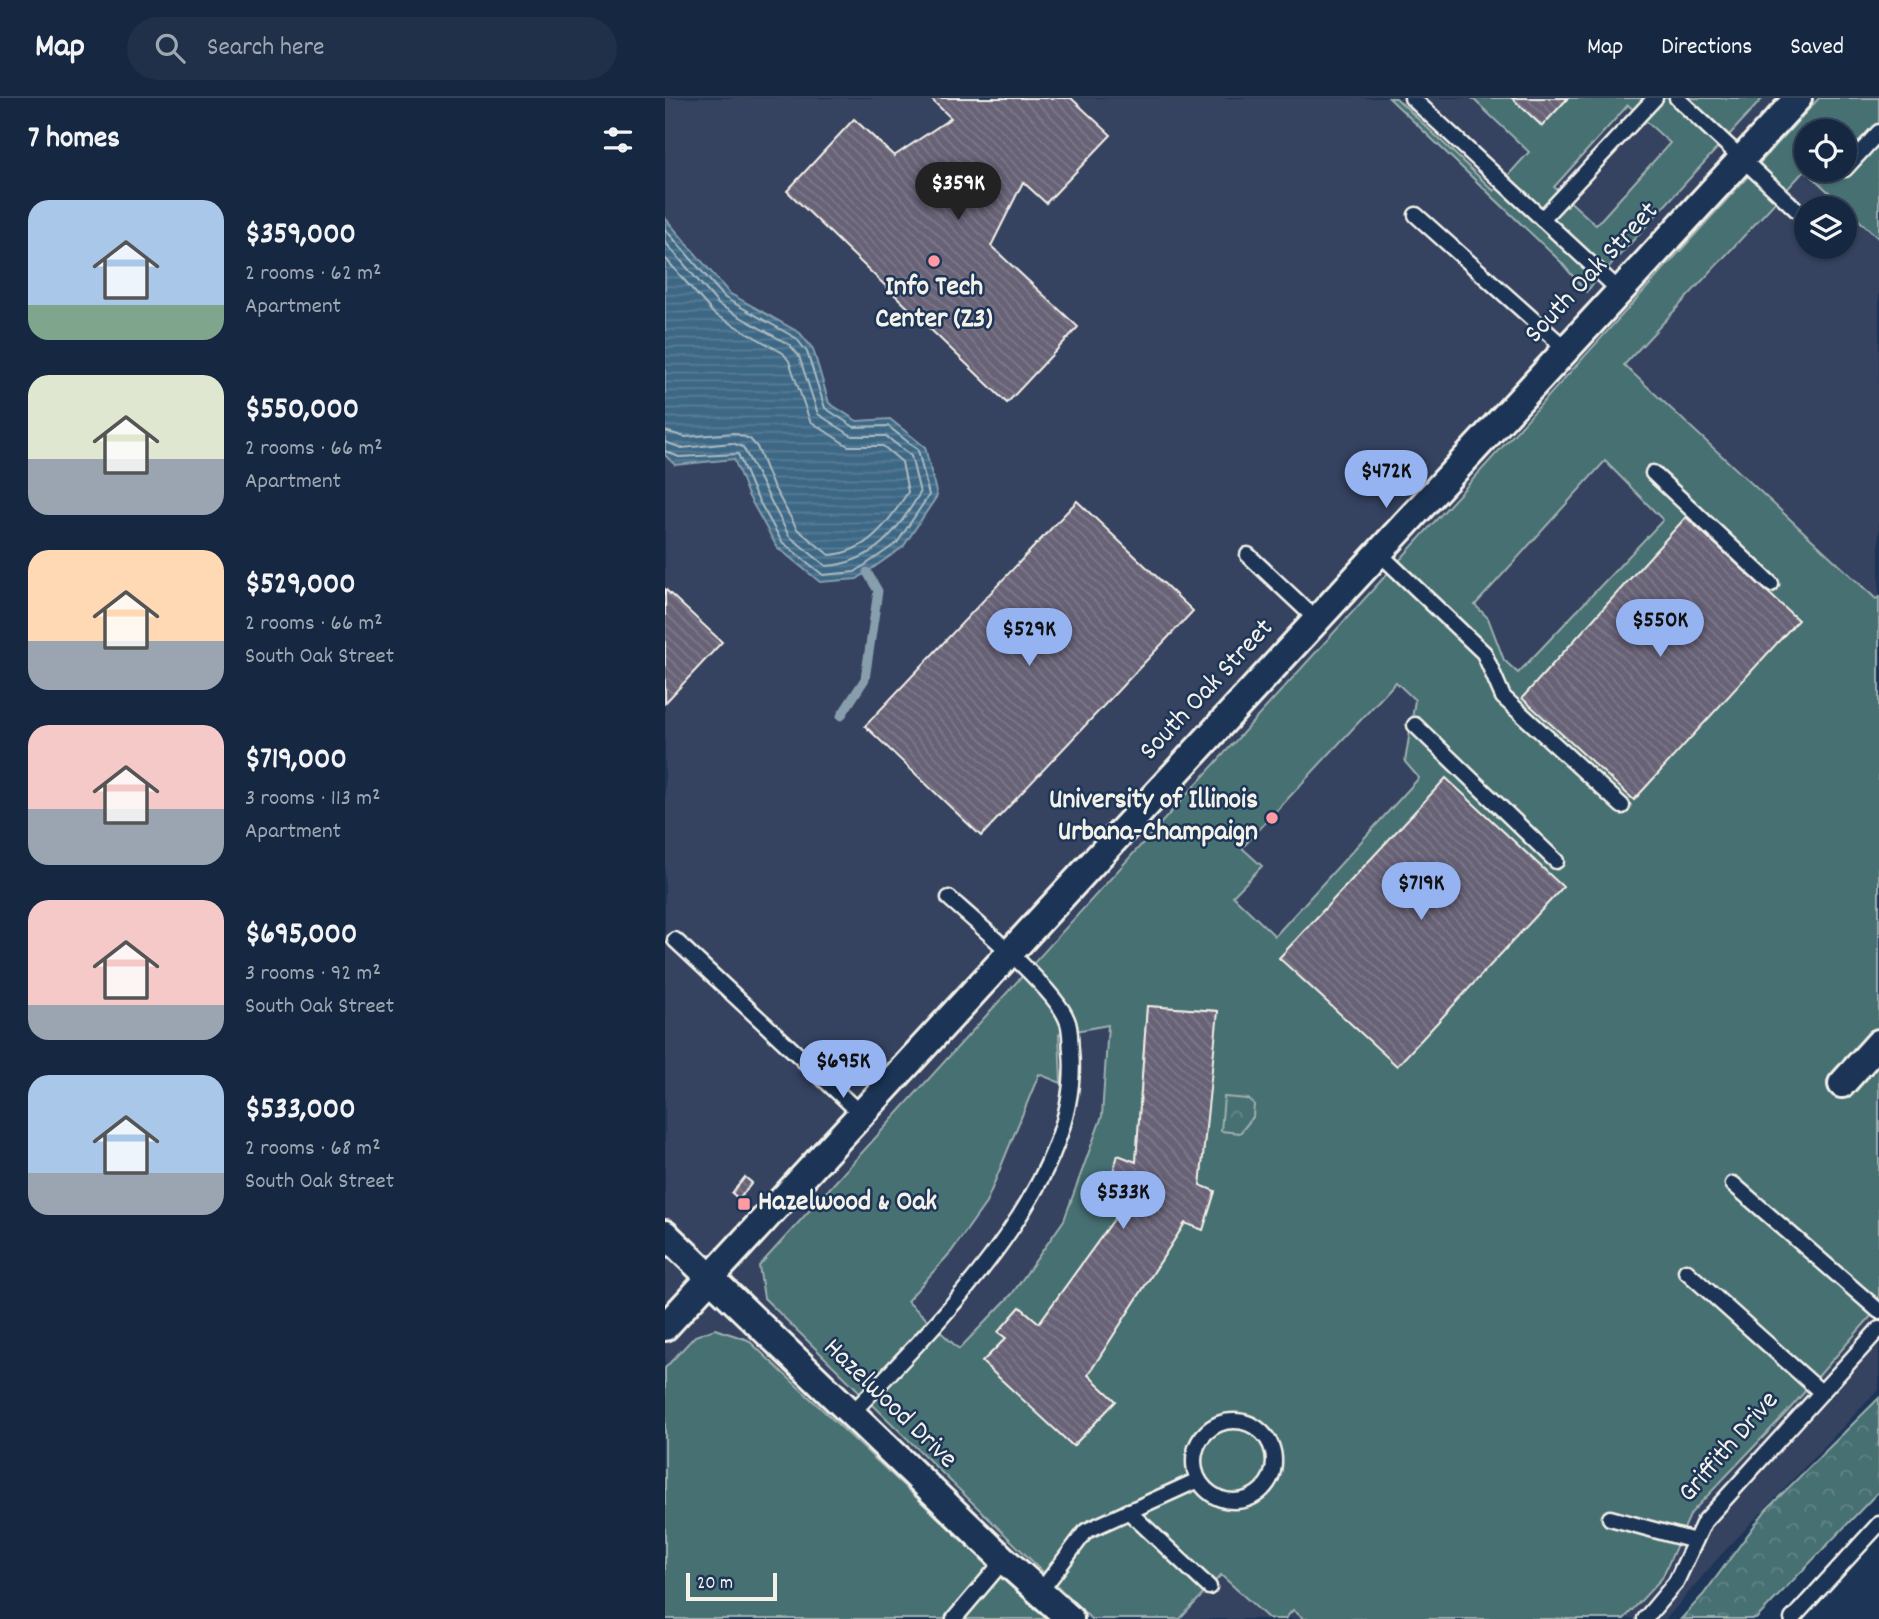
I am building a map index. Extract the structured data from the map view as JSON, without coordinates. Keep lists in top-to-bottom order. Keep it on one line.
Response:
{"streets":{"street":["South Oak Street","Hazelwood Drive"],"lane":["Griffith Drive"]},"crossings":[["South Oak Street","Hazelwood Drive"]],"places":{"other":["Info Tech Center (Z3)","University of Illinois Urbana-Champaign"],"transit":["Hazelwood & Oak"]},"scale_bar":"20 m","page":{"header":"Map","search":"Search here","nav":["Map","Directions","Saved"],"heading":"7 homes","price":["$359K","$472K","$550K","$529K","$719K","$695K","$533K"],"list":[{"name":"$359,000","note":"2 rooms · 62 m² · Apartment"},{"name":"$550,000","note":"2 rooms · 66 m² · Apartment"},{"name":"$529,000","note":"2 rooms · 66 m² · South Oak Street"},{"name":"$719,000","note":"3 rooms · 113 m² · Apartment"},{"name":"$695,000","note":"3 rooms · 92 m² · South Oak Street"},{"name":"$533,000","note":"2 rooms · 68 m² · South Oak Street"}],"scale":"20 m"}}
